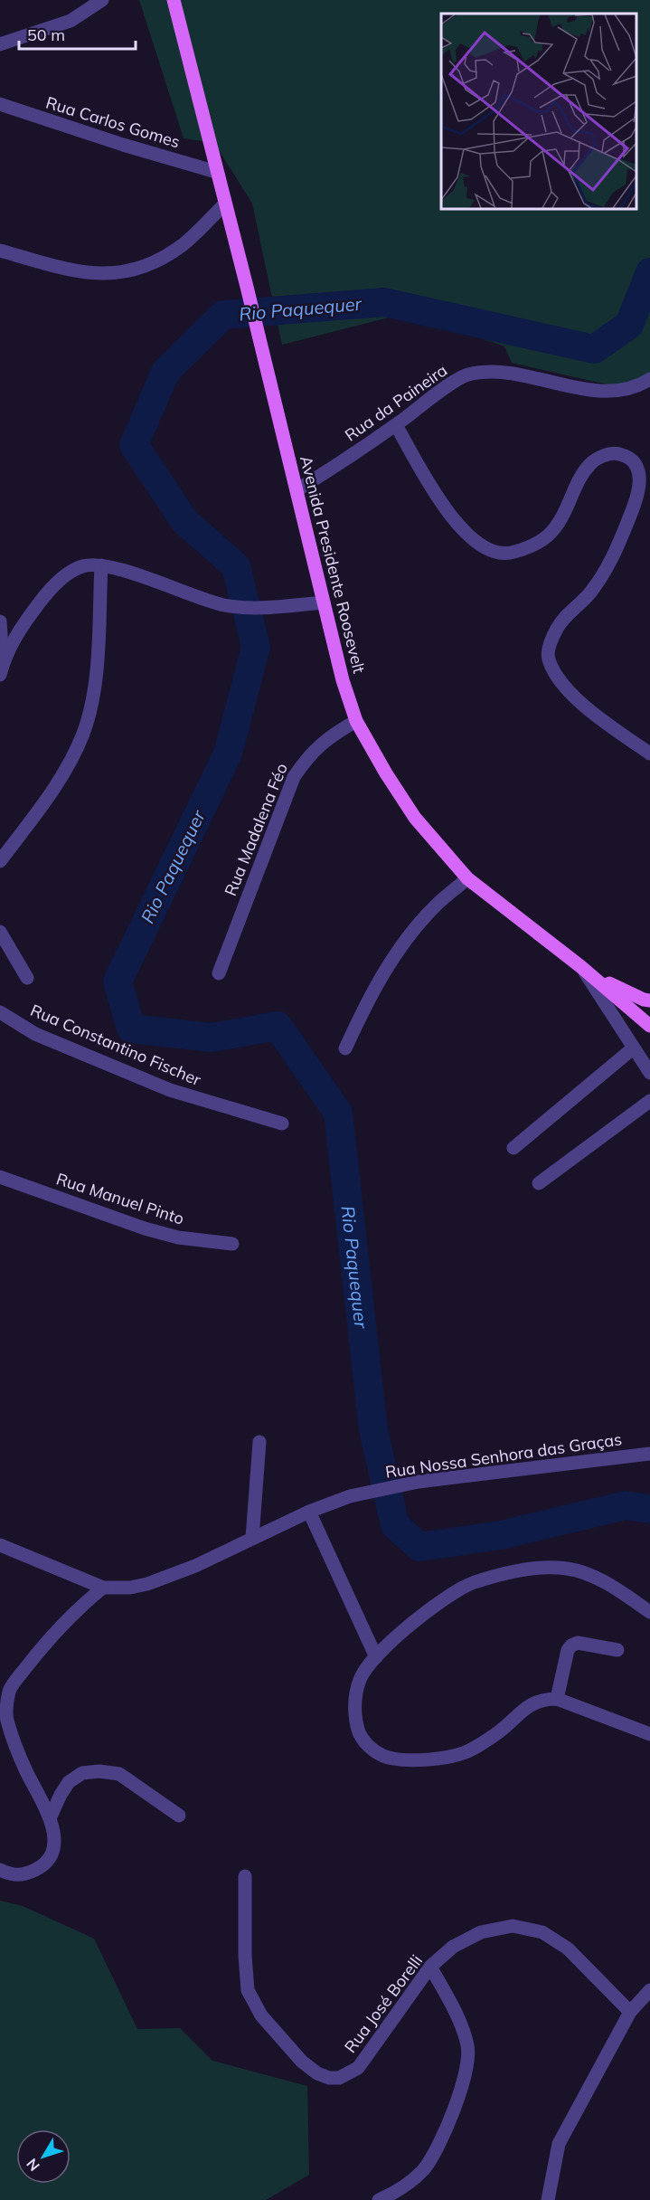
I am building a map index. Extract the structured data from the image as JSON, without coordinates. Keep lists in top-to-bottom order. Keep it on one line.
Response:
{"streets":{"main road":["Avenida Presidente Roosevelt"],"street":["Rua Carlos Gomes","Rua da Paineira","Rua Madalena Féo","Rua Constantino Fischer","Rua Manuel Pinto","Rua Nossa Senhora das Graças","Rua José Borelli"]},"crossings":[["Rua Carlos Gomes","Avenida Presidente Roosevelt"],["Rua da Paineira","Avenida Presidente Roosevelt"],["Avenida Presidente Roosevelt","Rua Madalena Féo"]],"water":["Rio Paquequer"],"scale_bar":"50 m","north":"bottom left"}
